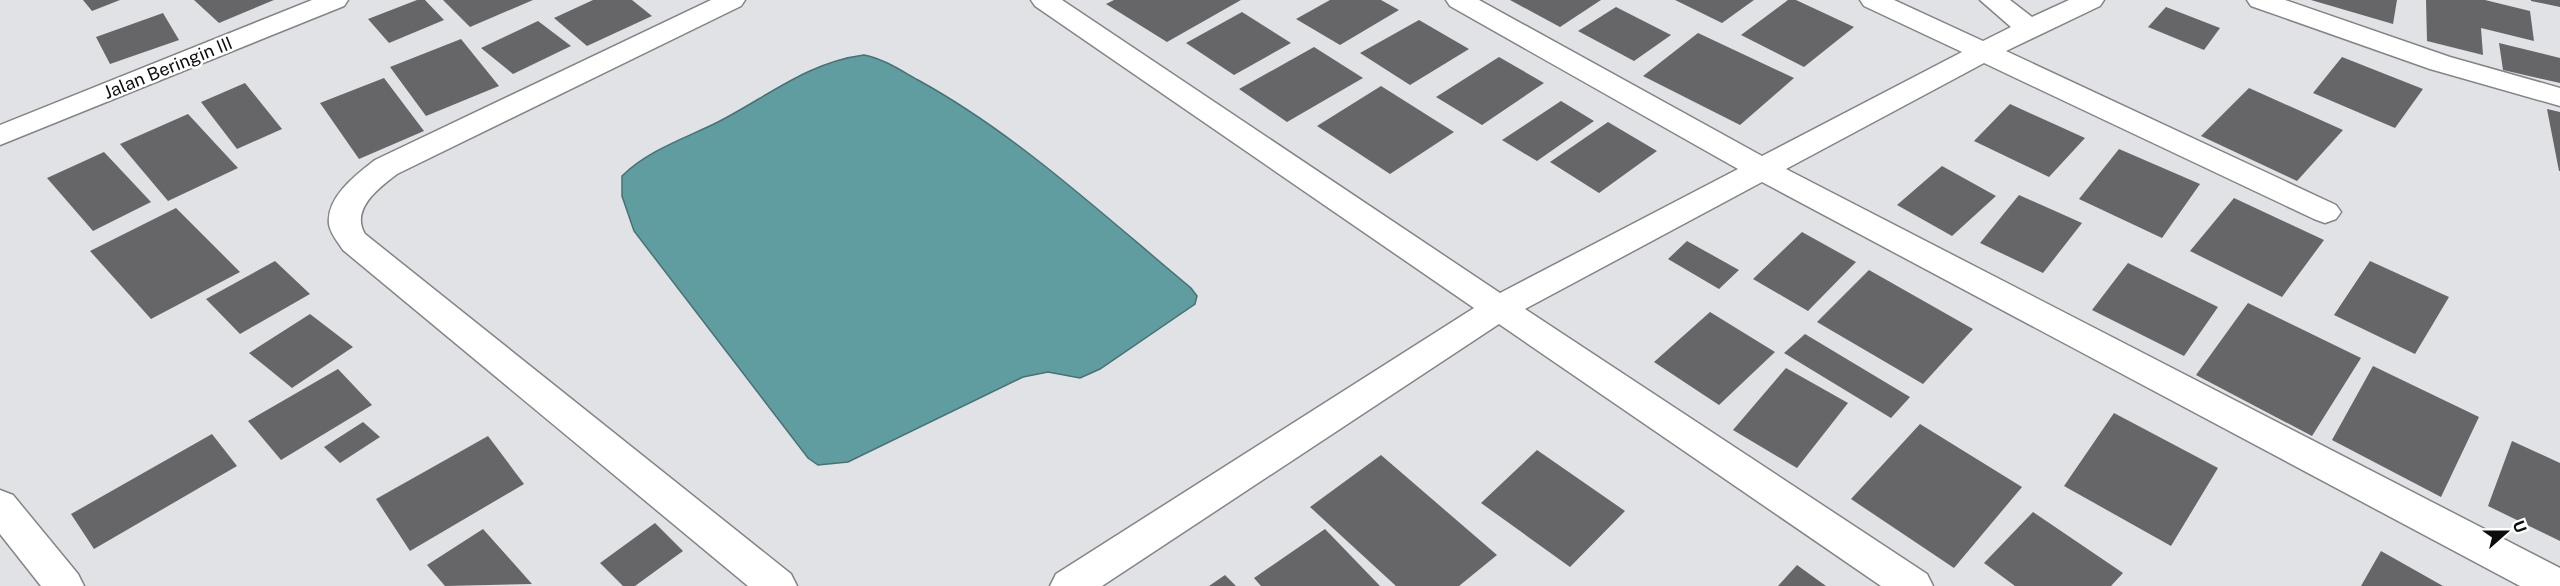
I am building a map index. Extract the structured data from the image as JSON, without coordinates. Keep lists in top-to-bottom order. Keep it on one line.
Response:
{"streets":{"street":["Jalan Beringin III"]},"north":"right"}
